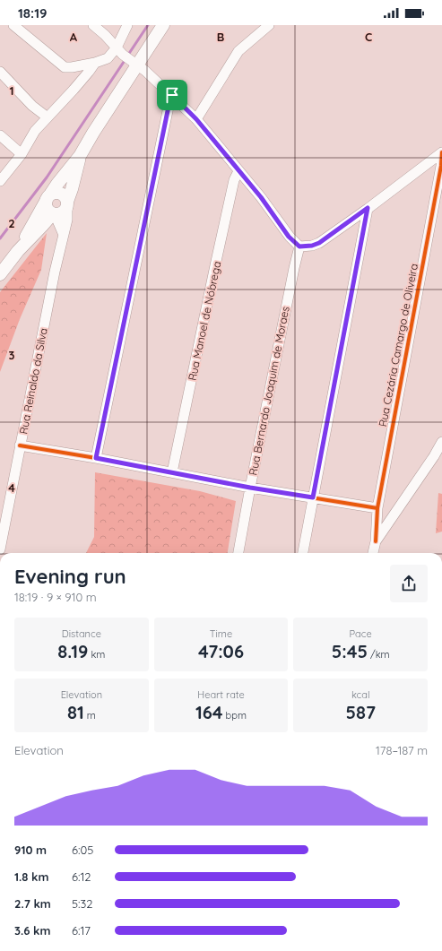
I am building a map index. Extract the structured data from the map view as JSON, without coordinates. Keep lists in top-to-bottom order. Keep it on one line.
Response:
{"streets":{"street":["Rua Manoel de Nóbrega","Rua Cezária Camargo de Oliveira","Rua Reinaldo da Silva","Rua Bernardo Joaquim de Moraes"]},"page":{"status":"18:19","heading":["Evening run","18:19 · 9 × 910 m"],"stats":[["Distance","8.19 km"],["Time","47:06"],["Pace","5:45 /km"],["Elevation","81 m"],["Heart rate","164 bpm"],["kcal","587"]],"chart":["Elevation","178–187 m"],"list":[{"name":"910 m","note":"6:05"},{"name":"1.8 km","note":"6:12"},{"name":"2.7 km","note":"5:32"},{"name":"3.6 km","note":"6:17"}]},"grid":{"columns":["A","B","C"],"rows":["1","2","3","4"]}}
